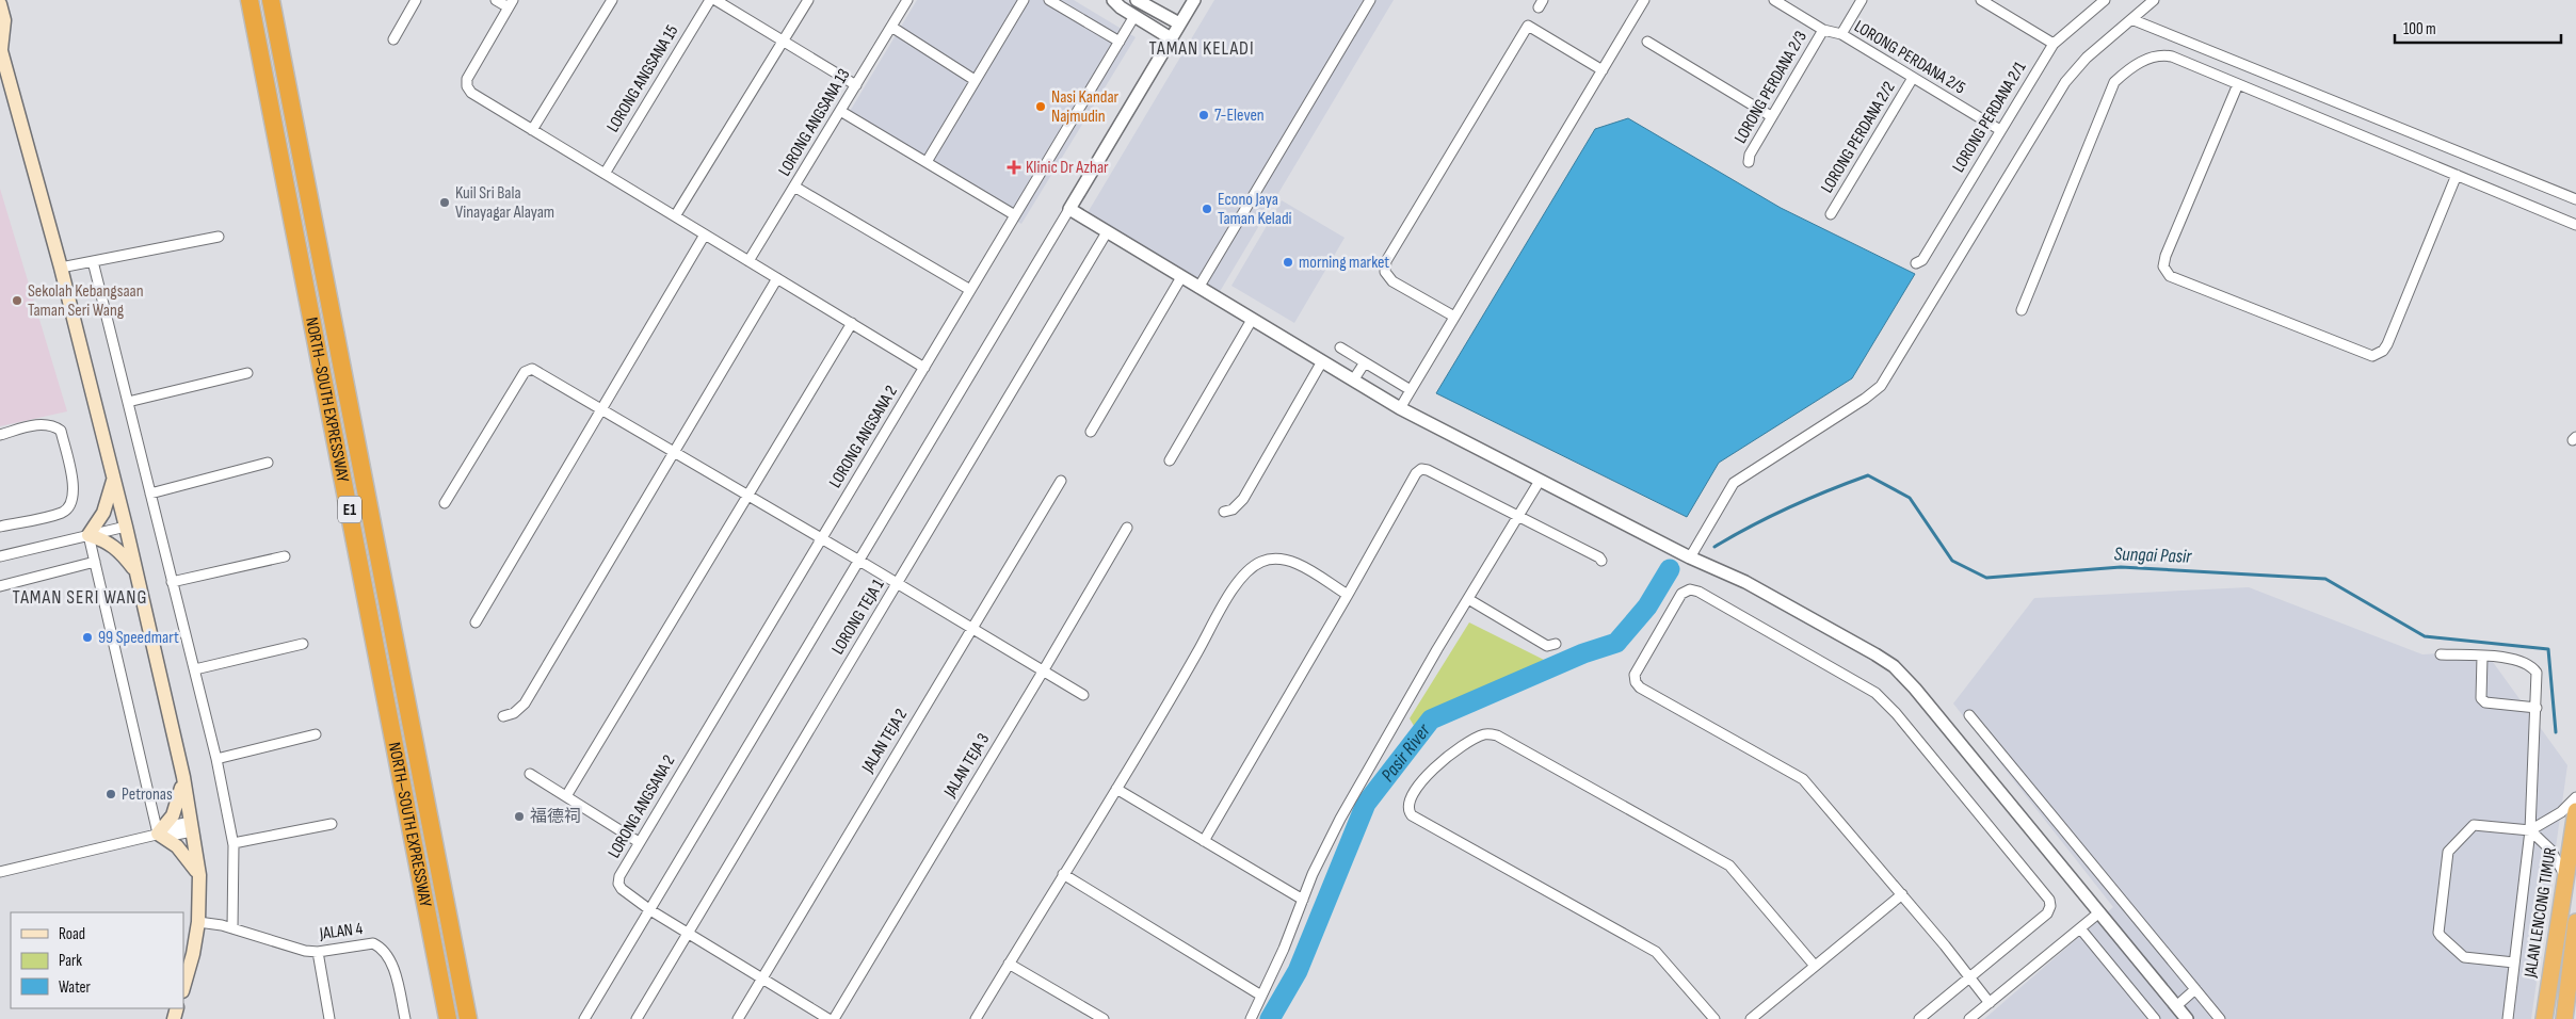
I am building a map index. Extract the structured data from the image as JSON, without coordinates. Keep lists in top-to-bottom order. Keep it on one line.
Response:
{"streets":{"highway":["NORTH–SOUTH EXPRESSWAY","E1","JALAN LENCONG TIMUR"],"street":["LORONG PERDANA 2/5","LORONG ANGSANA 15","LORONG PERDANA 2/3","LORONG PERDANA 2/1","LORONG ANGSANA 13","LORONG PERDANA 2/2","LORONG ANGSANA 2","LORONG TEJA 1","JALAN TEJA 2","JALAN TEJA 3","JALAN 4"]},"crossings":[["LORONG PERDANA 2/5","LORONG PERDANA 2/3"],["LORONG PERDANA 2/5","LORONG PERDANA 2/1"],["LORONG PERDANA 2/5","LORONG PERDANA 2/2"]],"districts":["TAMAN KELADI","TAMAN SERI WANG"],"water":["Sungai Pasir","Pasir River"],"places":{"other":["Nasi Kandar Najmudin","7-Eleven","Kuil Sri Bala Vinayagar Alayam","Econo Jaya Taman Keladi","morning market","Sekolah Kebangsaan Taman Seri Wang","99 Speedmart","Petronas","福德祠"],"health":["Klinic Dr Azhar"]},"legend":["Road","Park","Water"],"scale_bar":"100 m"}
